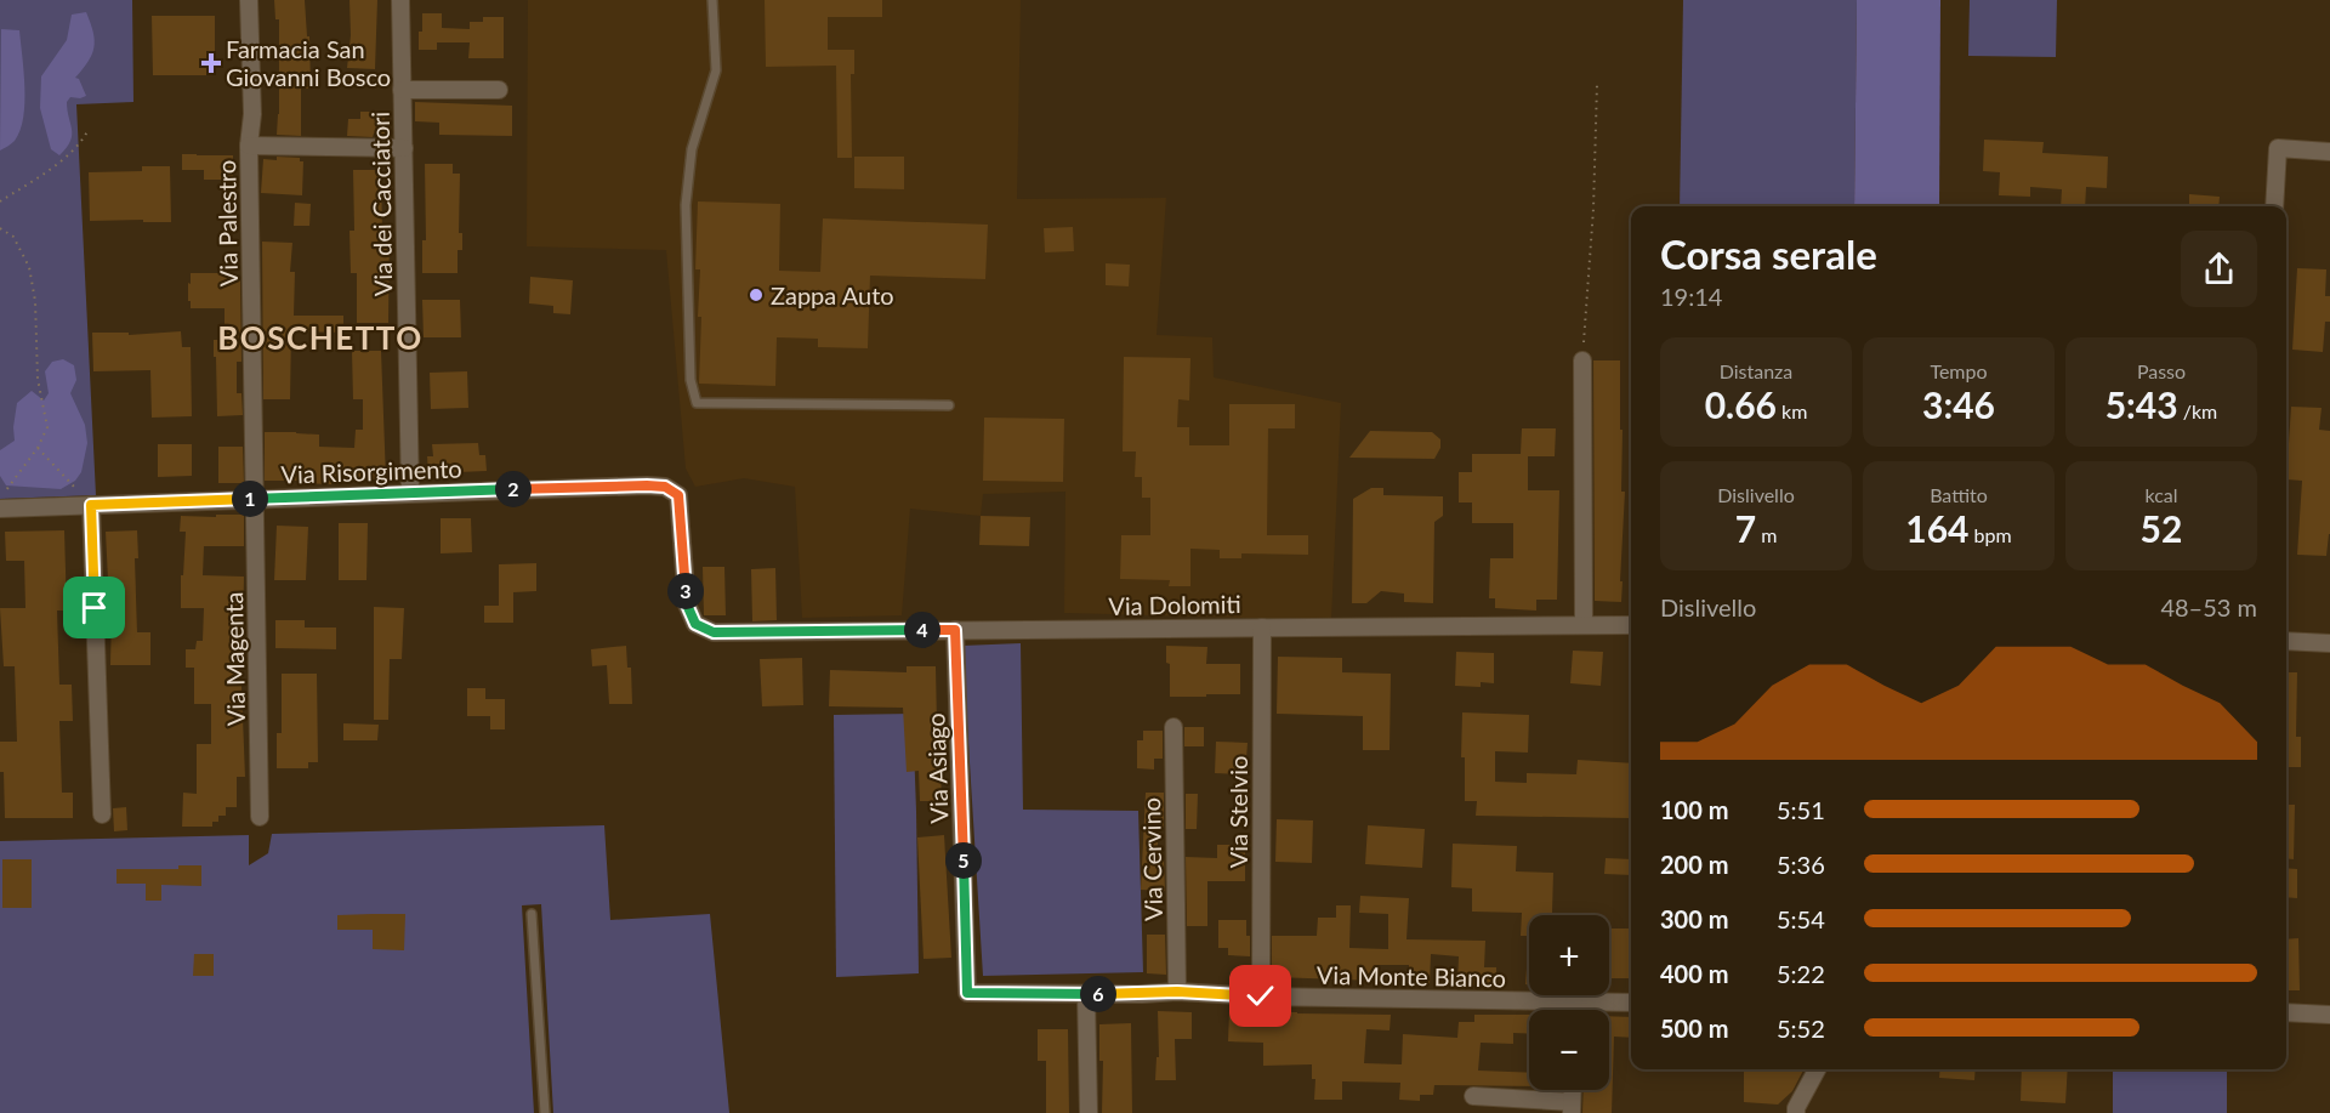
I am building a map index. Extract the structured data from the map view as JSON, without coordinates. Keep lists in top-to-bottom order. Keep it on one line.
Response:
{"streets":{"street":["Via dei Cacciatori","Via Palestro","Via Risorgimento","Via Dolomiti","Via Magenta","Via Asiago","Via Stelvio","Via Cervino","Via Monte Bianco"]},"crossings":[["Via dei Cacciatori","Via Palestro"],["Via dei Cacciatori","Via Risorgimento"],["Via Palestro","Via Risorgimento"],["Via Palestro","Via Magenta"],["Via Risorgimento","Via Dolomiti"],["Via Risorgimento","Via Magenta"],["Via Dolomiti","Via Asiago"],["Via Dolomiti","Via Stelvio"],["Via Asiago","Via Monte Bianco"],["Via Stelvio","Via Monte Bianco"],["Via Cervino","Via Monte Bianco"]],"districts":["BOSCHETTO"],"places":{"health":["Farmacia San Giovanni Bosco"],"other":["Zappa Auto"]},"page":{"heading":["Corsa serale","19:14"],"stats":[["Distanza","0.66 km"],["Tempo","3:46"],["Passo","5:43 /km"],["Dislivello","7 m"],["Battito","164 bpm"],["kcal","52"]],"pins":["2","1","3","4","5","6"],"chart":["Dislivello","48–53 m"],"list":[{"name":"100 m","note":"5:51"},{"name":"200 m","note":"5:36"},{"name":"300 m","note":"5:54"},{"name":"400 m","note":"5:22"},{"name":"500 m","note":"5:52"}],"map_buttons":["+","−"]}}
